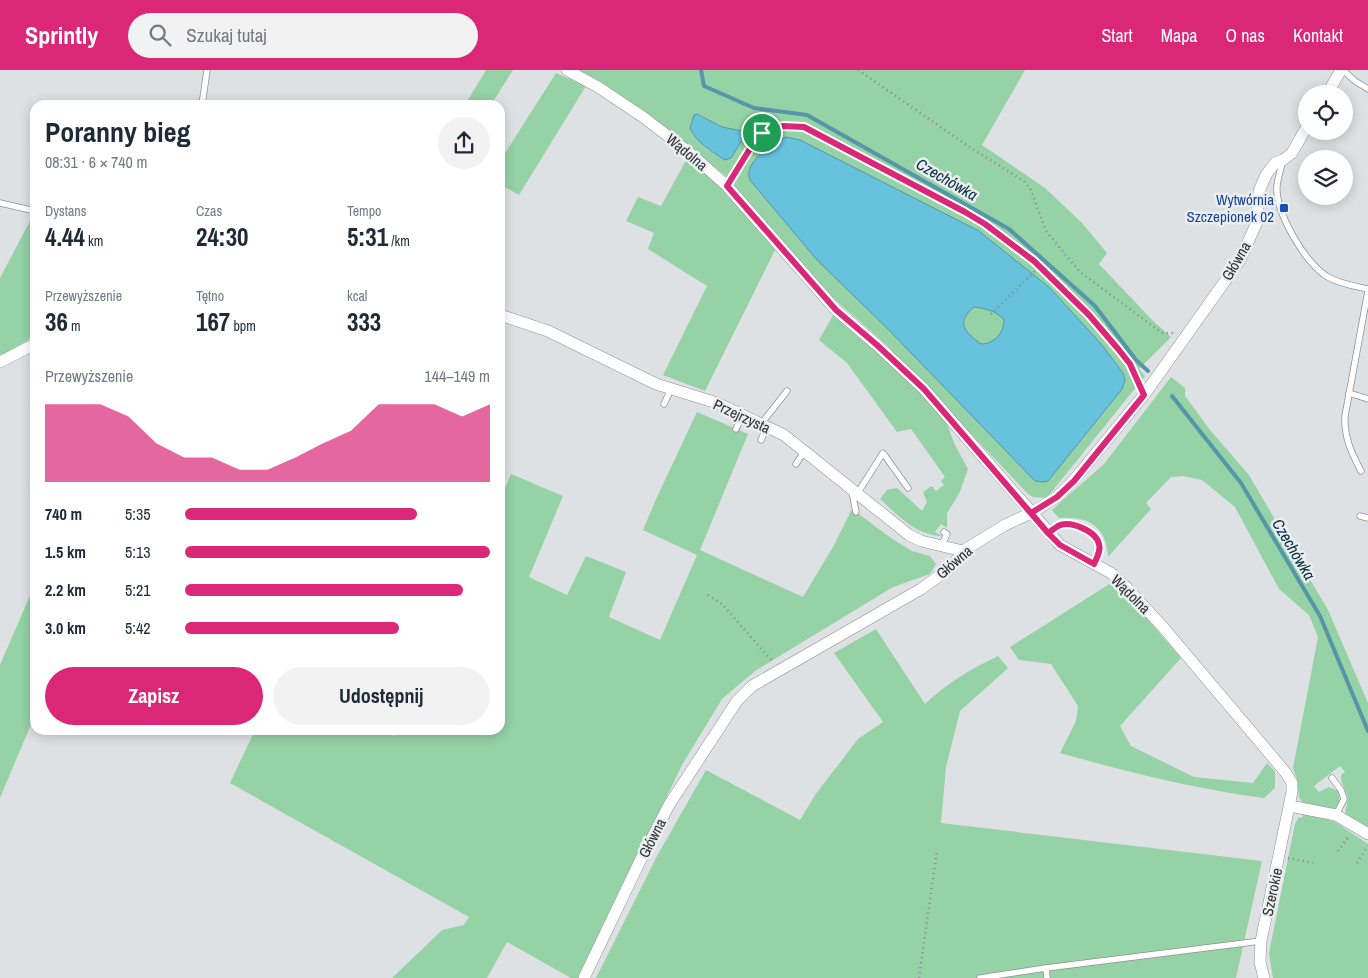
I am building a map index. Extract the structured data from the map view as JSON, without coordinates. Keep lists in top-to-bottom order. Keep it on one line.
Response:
{"streets":{"street":["Wądolna","Główna","Przejrzysta","Szerokie"]},"crossings":[["Wądolna","Główna"],["Wądolna","Szerokie"],["Główna","Przejrzysta"]],"water":["Czechówka"],"places":{"transit":["Wytwórnia Szczepionek 02"]},"page":{"header":"Sprintly","search":"Szukaj tutaj","nav":["Start","Mapa","O nas","Kontakt"],"heading":["Poranny bieg","08:31 · 6 × 740 m"],"stats":[["Dystans","4.44 km"],["Czas","24:30"],["Tempo","5:31 /km"],["Przewyższenie","36 m"],["Tętno","167 bpm"],["kcal","333"]],"chart":["Przewyższenie","144–149 m"],"list":[{"name":"740 m","note":"5:35"},{"name":"1.5 km","note":"5:13"},{"name":"2.2 km","note":"5:21"},{"name":"3.0 km","note":"5:42"}],"buttons":["Zapisz","Udostępnij"]}}
